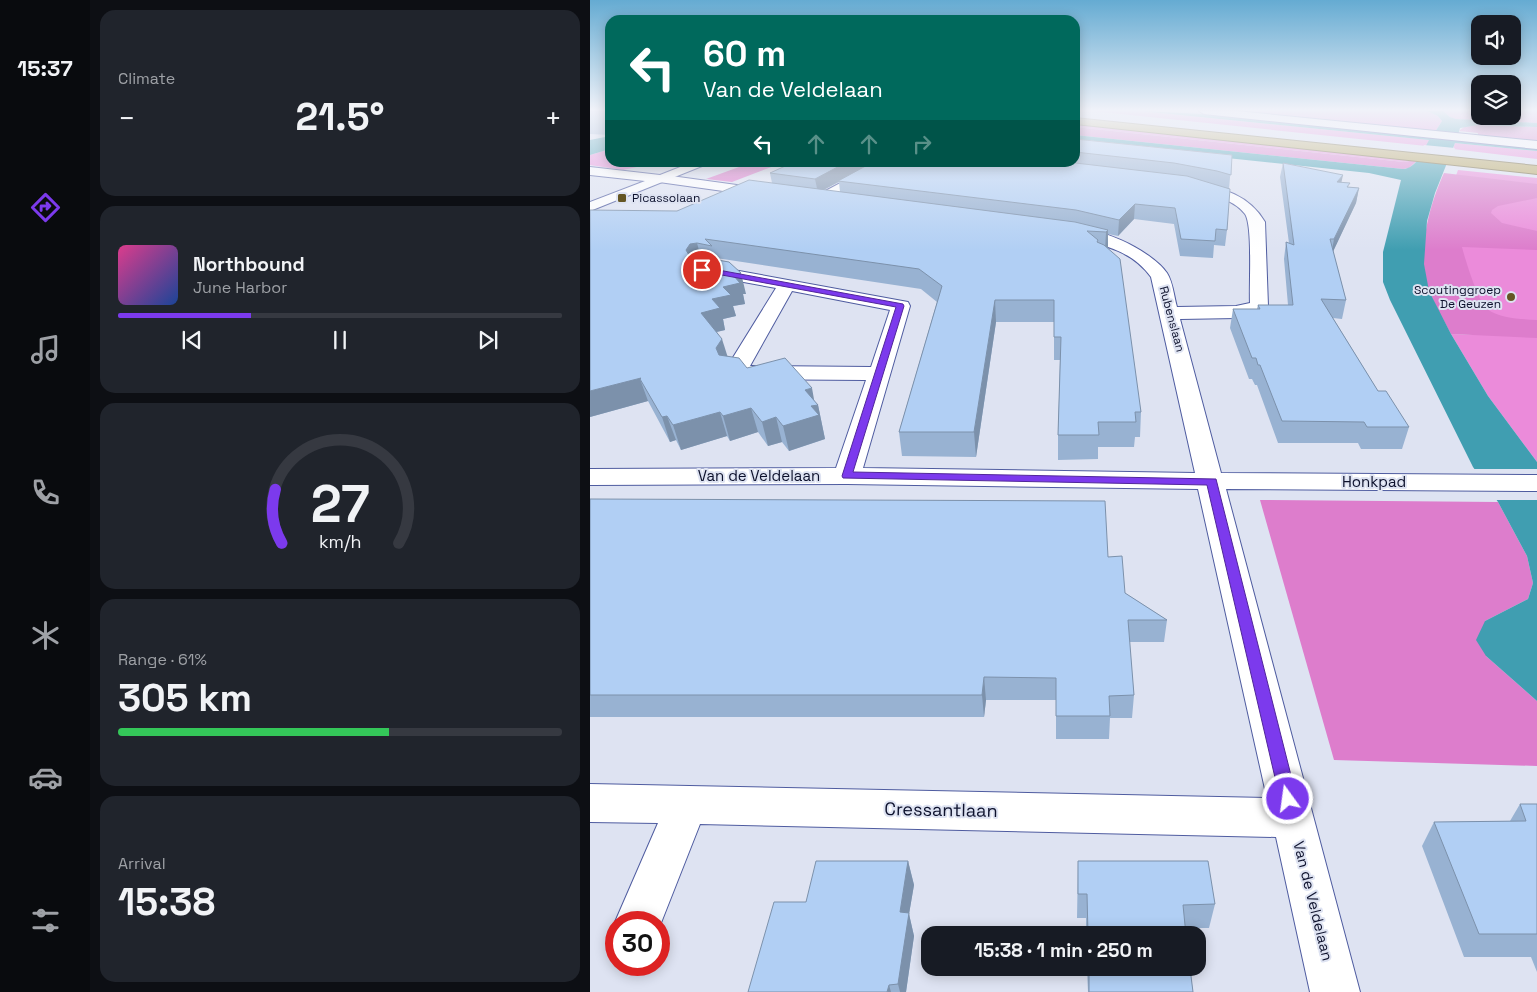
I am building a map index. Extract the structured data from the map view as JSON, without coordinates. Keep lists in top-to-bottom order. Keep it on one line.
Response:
{"streets":{"street":["Rubenslaan","Van de Veldelaan","Honkpad","Cressantlaan"]},"crossings":[["Rubenslaan","Van de Veldelaan"],["Rubenslaan","Honkpad"],["Van de Veldelaan","Honkpad"],["Van de Veldelaan","Cressantlaan"]],"places":{"transit":["Picassolaan"],"other":["Scoutinggroep De Geuzen"]},"page":{"tabs":"15:37","tile":["Climate",["Range · 61%","305 km"],["Arrival","15:38"]],"turn":["60 m","Van de Veldelaan"],"heat":["−","21.5°","+"],"song":["Northbound","June Harbor"],"limit":"30","trip":"15:38 · 1 min · 250 m","gauge":["27","km/h"]}}
